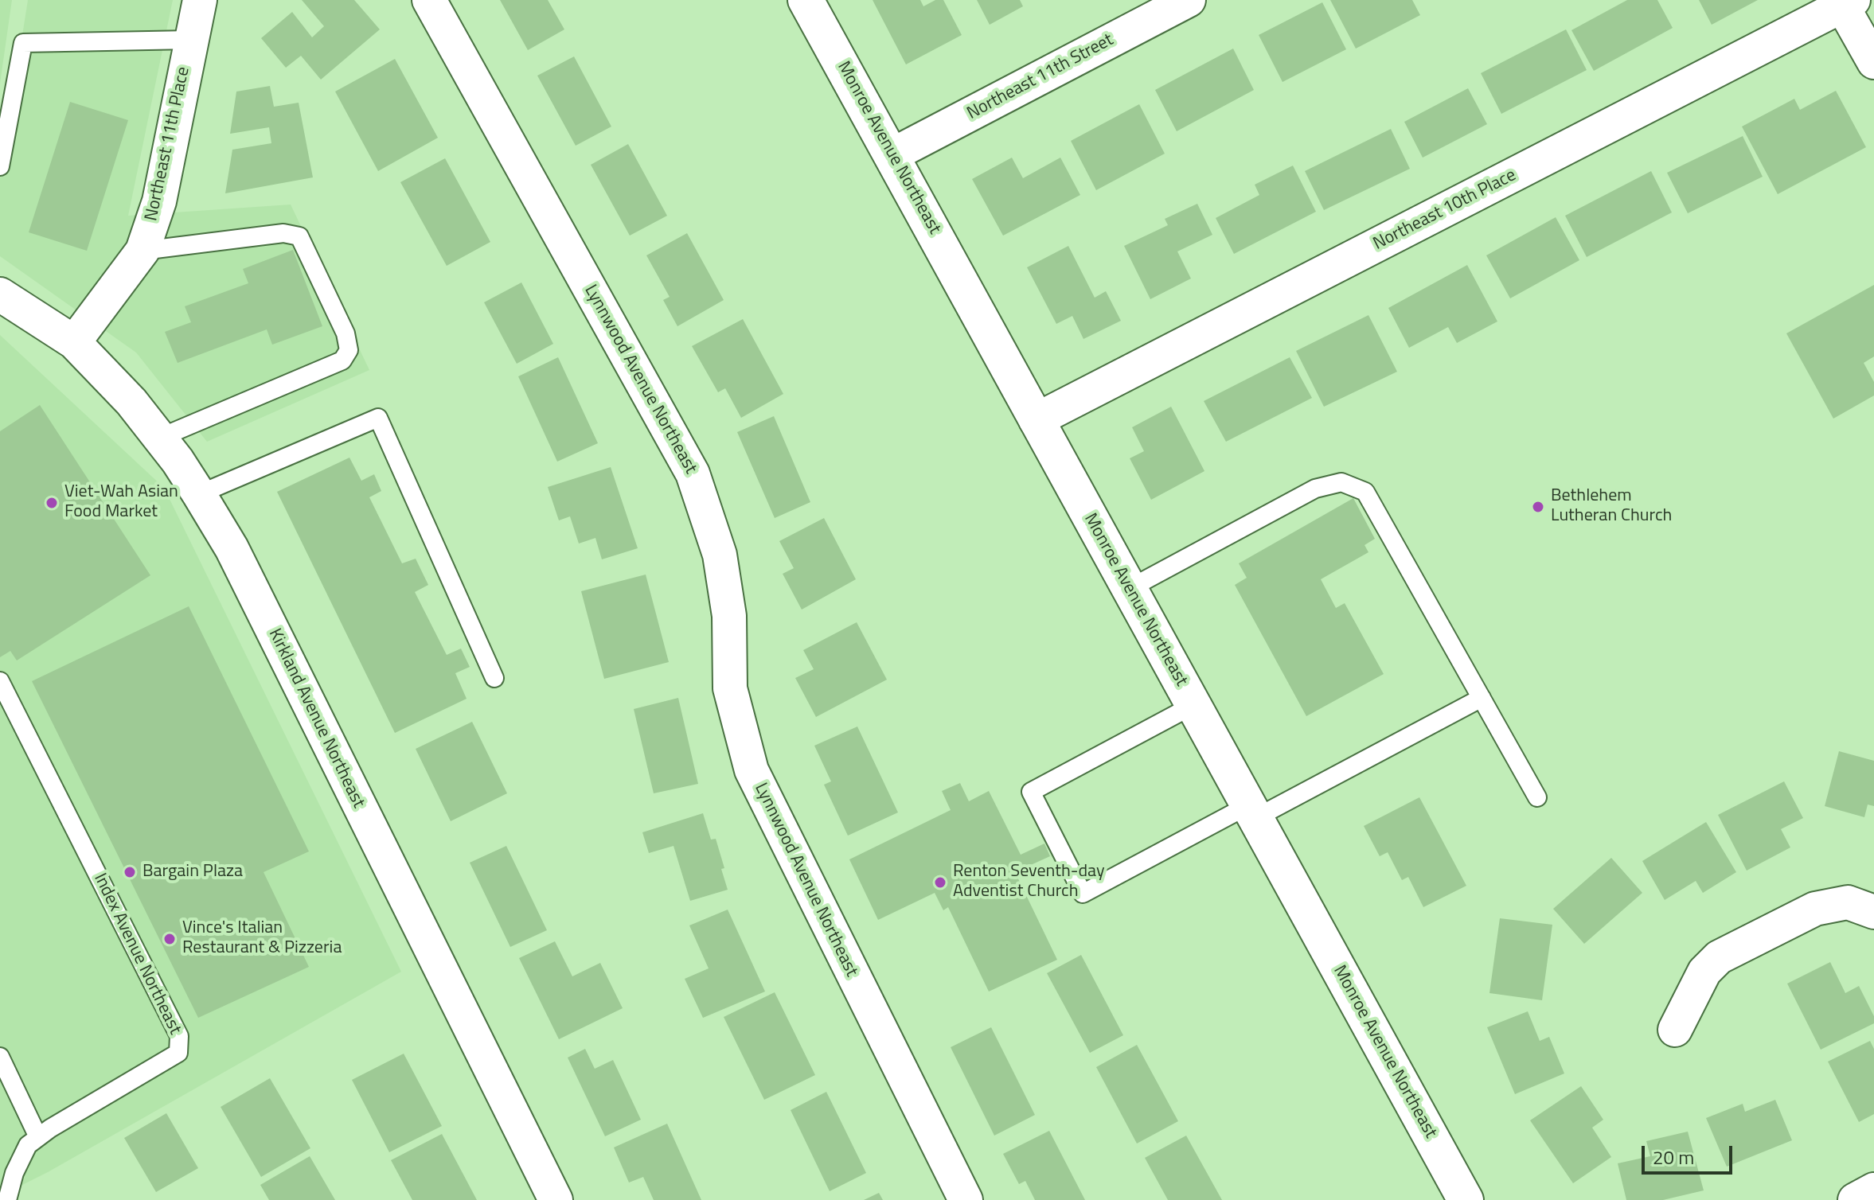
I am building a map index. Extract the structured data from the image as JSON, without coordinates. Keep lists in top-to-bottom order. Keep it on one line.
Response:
{"streets":{"street":["Northeast 11th Street","Northeast 11th Place","Monroe Avenue Northeast","Northeast 10th Place","Lynnwood Avenue Northeast","Kirkland Avenue Northeast"],"lane":["Index Avenue Northeast"]},"crossings":[["Northeast 11th Street","Monroe Avenue Northeast"],["Northeast 11th Place","Kirkland Avenue Northeast"],["Monroe Avenue Northeast","Northeast 10th Place"]],"places":["Viet-Wah Asian Food Market","Bethlehem Lutheran Church","Bargain Plaza","Renton Seventh-day Adventist Church","Vince's Italian Restaurant & Pizzeria"],"scale_bar":"20 m"}
